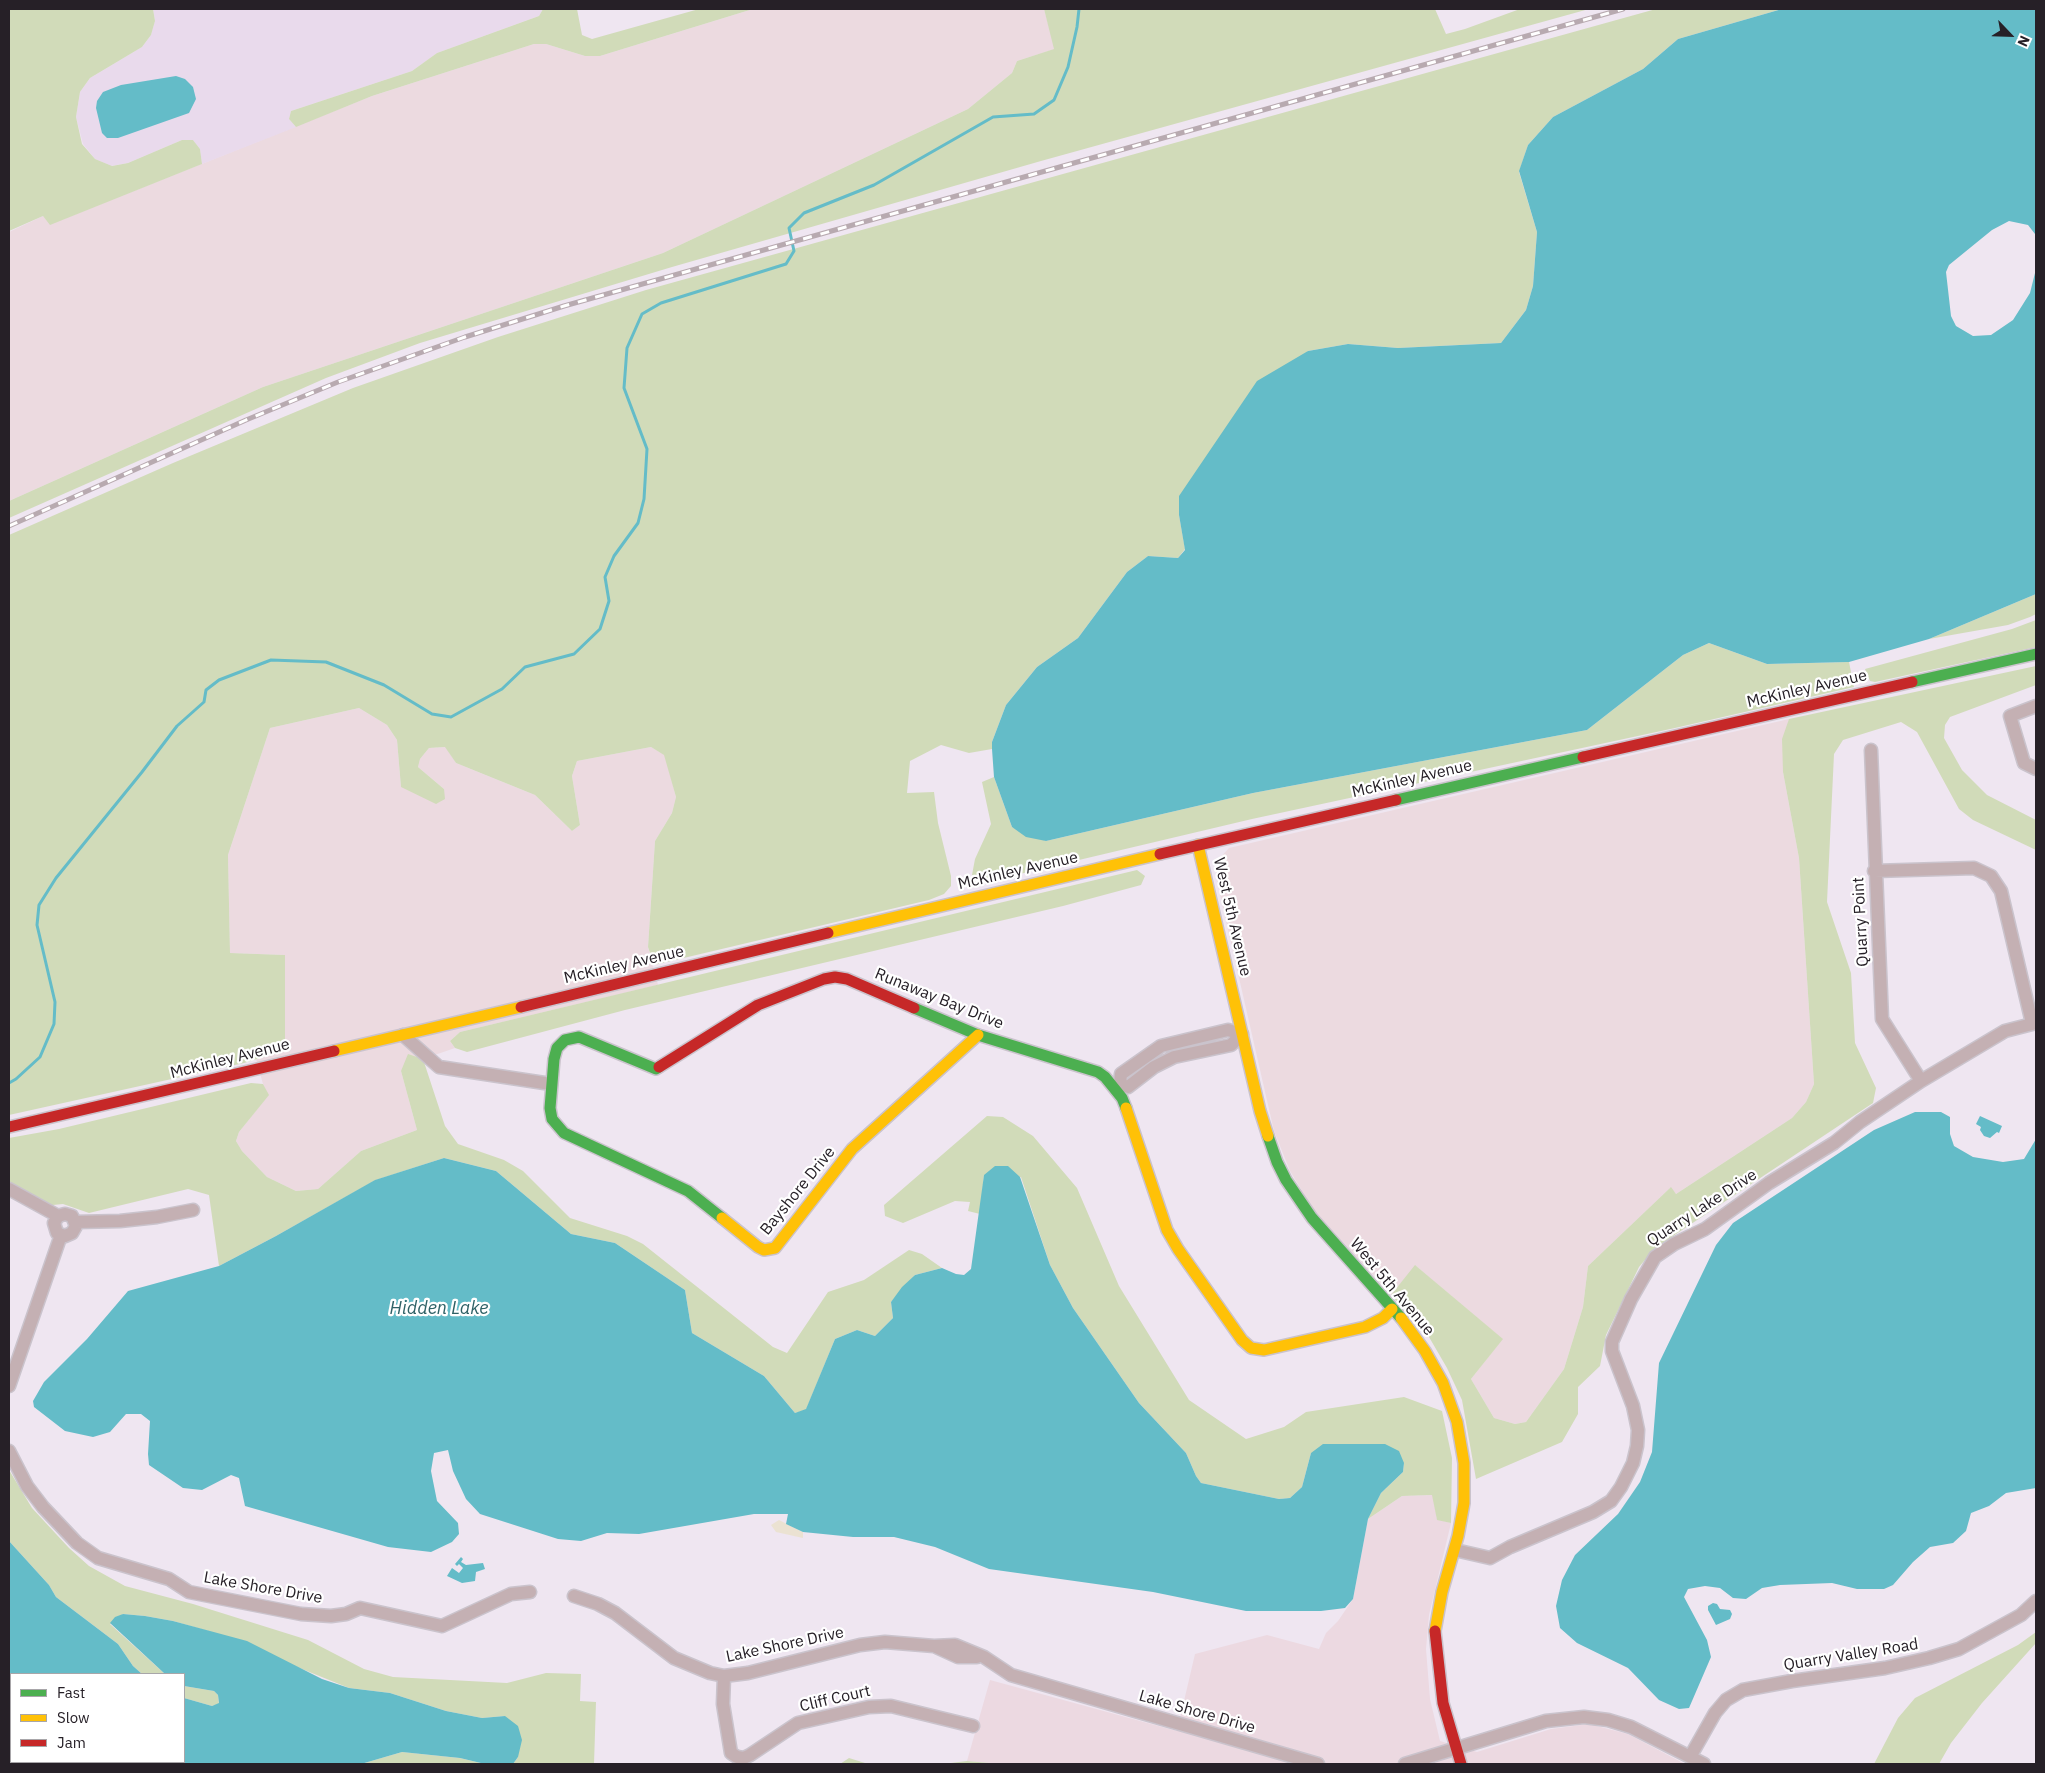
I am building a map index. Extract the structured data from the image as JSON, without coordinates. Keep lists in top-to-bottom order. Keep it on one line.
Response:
{"streets":{"main road":["McKinley Avenue","West 5th Avenue","Runaway Bay Drive","Bayshore Drive"],"street":["Quarry Point","Quarry Lake Drive","Lake Shore Drive","Quarry Valley Road","Cliff Court"]},"crossings":[["McKinley Avenue","West 5th Avenue"],["West 5th Avenue","Runaway Bay Drive"],["West 5th Avenue","Quarry Lake Drive"],["Quarry Point","Quarry Lake Drive"],["Runaway Bay Drive","Bayshore Drive"],["Lake Shore Drive","Cliff Court"]],"water":["Hidden Lake"],"legend":["Fast","Slow","Jam"],"north":"bottom right"}
